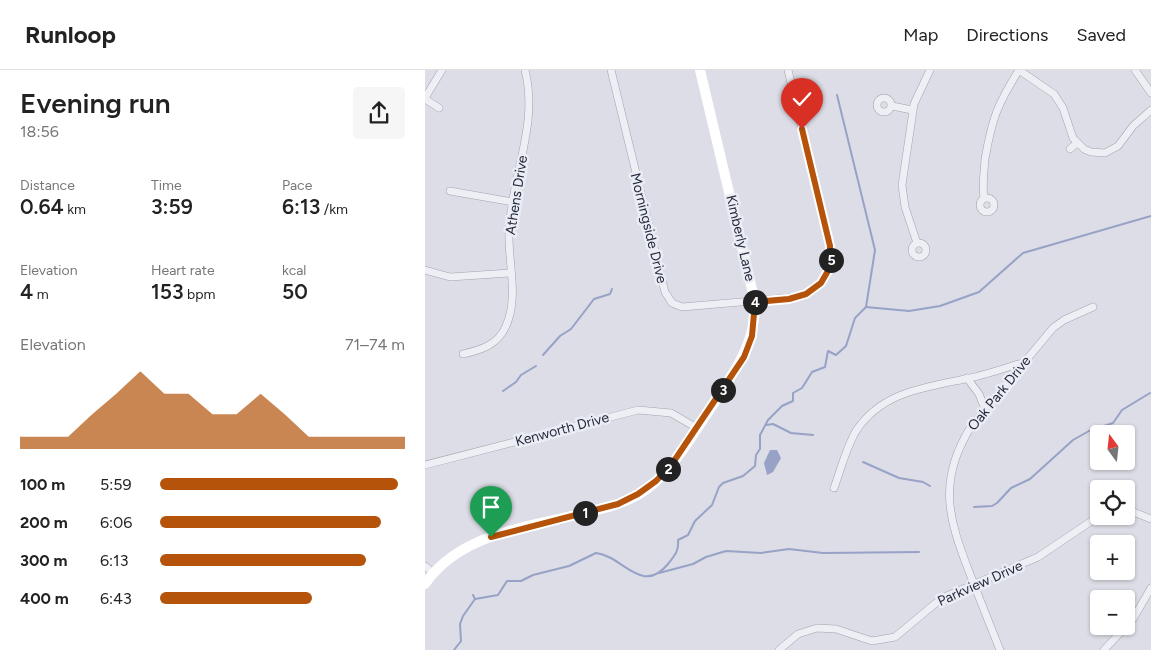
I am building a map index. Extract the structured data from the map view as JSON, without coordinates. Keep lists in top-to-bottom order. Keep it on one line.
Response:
{"streets":{"street":["Athens Drive","Morningside Drive","Kimberly Lane","Oak Park Drive","Kenworth Drive","Parkview Drive"]},"crossings":[["Morningside Drive","Kimberly Lane"],["Kimberly Lane","Kenworth Drive"],["Oak Park Drive","Parkview Drive"]],"north":"top","page":{"header":"Runloop","nav":["Map","Directions","Saved"],"heading":["Evening run","18:56"],"stats":[["Distance","0.64 km"],["Time","3:59"],["Pace","6:13 /km"],["Elevation","4 m"],["Heart rate","153 bpm"],["kcal","50"]],"pins":["5","4","3","2","1"],"chart":["Elevation","71–74 m"],"map_buttons":["+","−"],"list":[{"name":"100 m","note":"5:59"},{"name":"200 m","note":"6:06"},{"name":"300 m","note":"6:13"},{"name":"400 m","note":"6:43"}]}}
